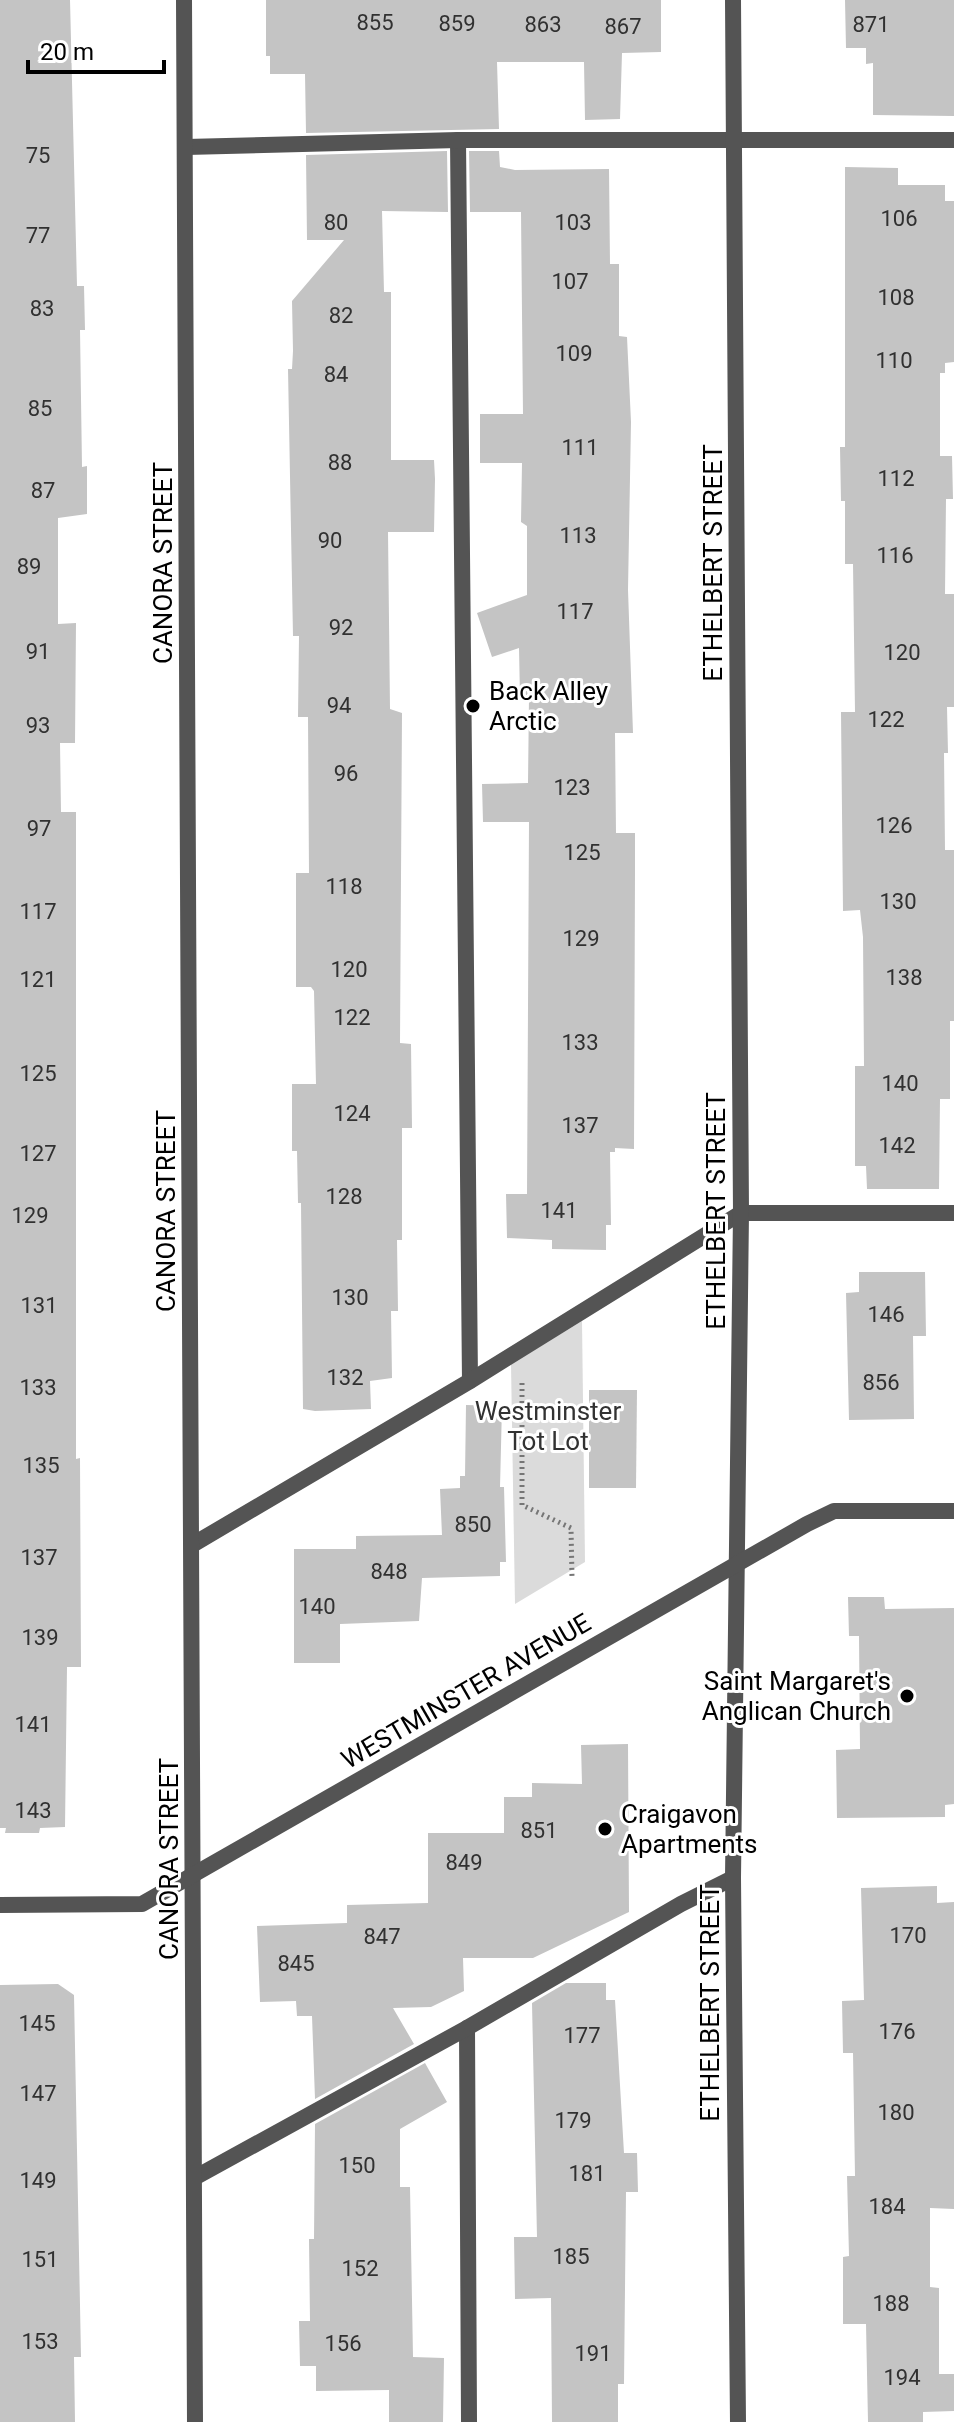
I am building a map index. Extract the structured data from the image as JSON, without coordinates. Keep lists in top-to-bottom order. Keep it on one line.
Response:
{"streets":{"street":["CANORA STREET","ETHELBERT STREET","WESTMINSTER AVENUE"]},"crossings":[["CANORA STREET","WESTMINSTER AVENUE"],["ETHELBERT STREET","WESTMINSTER AVENUE"]],"parks":["Westminster Tot Lot"],"places":["Back Alley Arctic","Saint Margaret's Anglican Church","Craigavon Apartments"],"house_numbers":["855","859","863","871","867","75","106","80","103","77","107","108","83","82","109","110","84","85","111","88","112","87","113","90","116","89","117","92","91","120","94","122","93","96","123","126","97","125","118","130","117","129","120","138","121","122","133","125","140","124","137","142","127","128","141","129","130","131","146","132","856","133","135","850","137","848","140","139","141","143","851","849","170","847","845","145","176","177","147","180","179","150","181","149","184","185","151","152","188","153","156","191","194"],"scale_bar":"20 m"}
